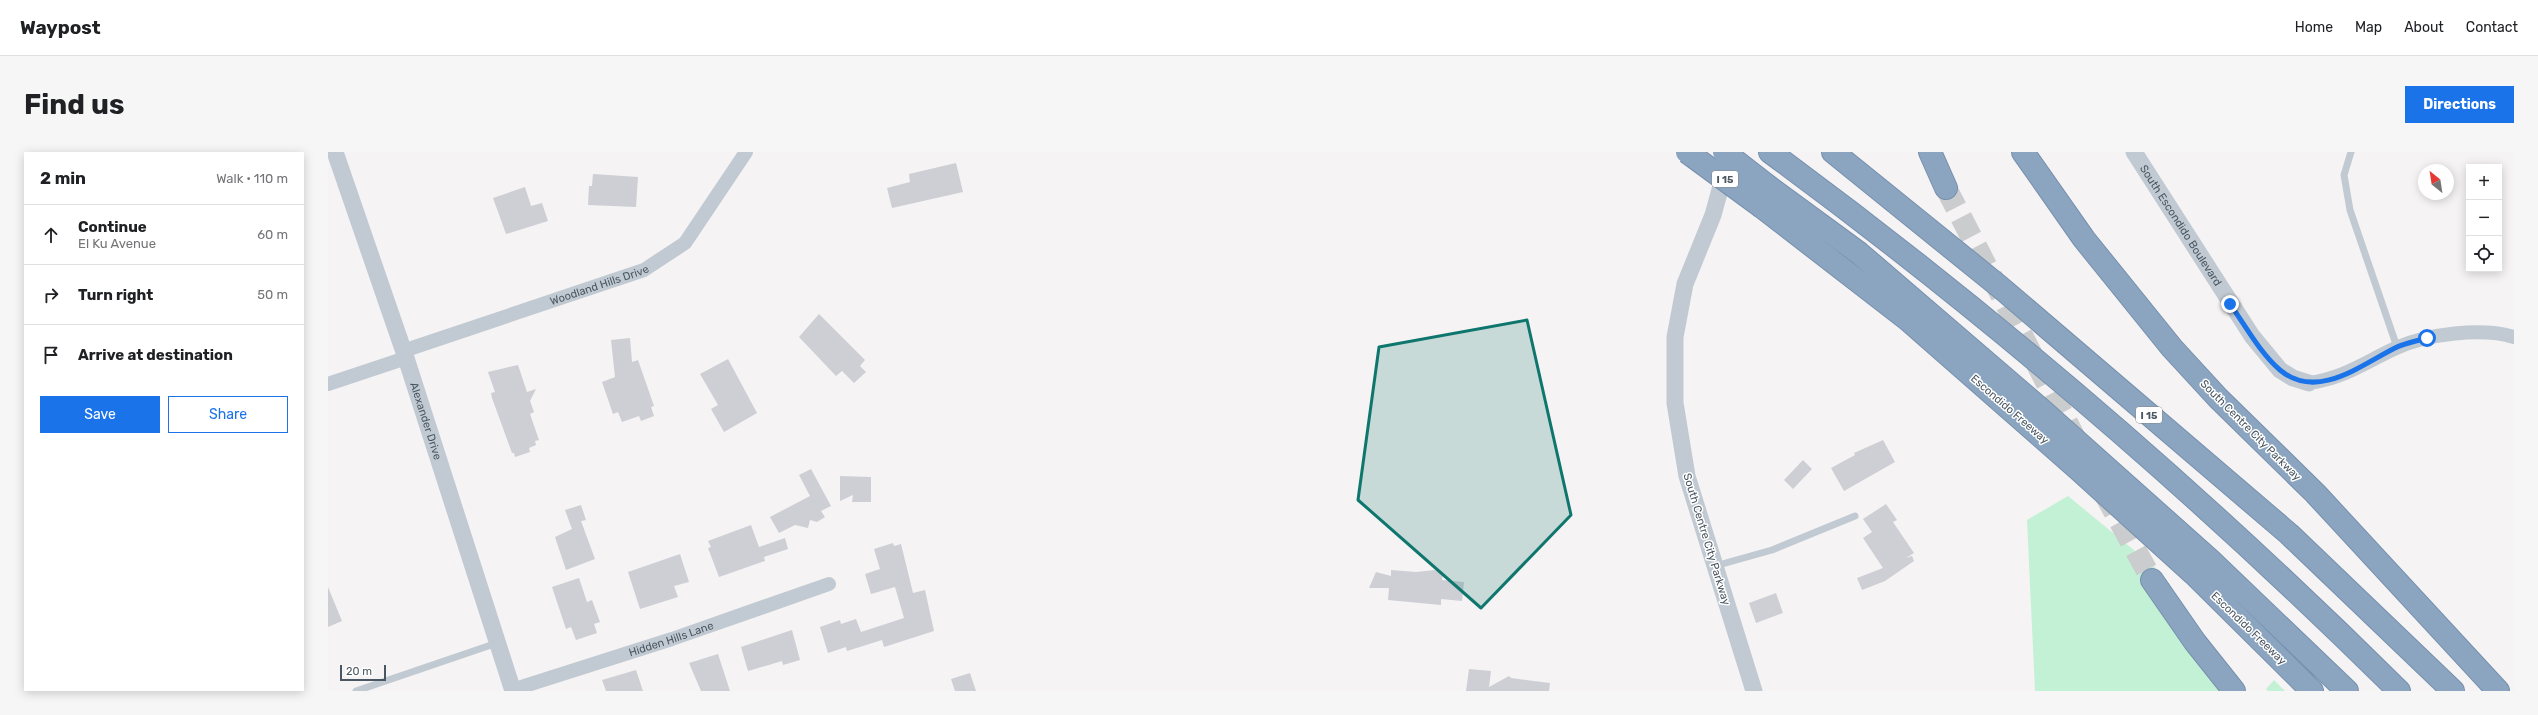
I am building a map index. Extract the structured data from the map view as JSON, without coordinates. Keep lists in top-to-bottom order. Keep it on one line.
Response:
{"streets":{"highway":["I 15","Escondido Freeway","South Centre City Parkway"],"street":["South Escondido Boulevard","Woodland Hills Drive","Alexander Drive","Hidden Hills Lane"]},"crossings":[["Woodland Hills Drive","Alexander Drive"],["Alexander Drive","Hidden Hills Lane"]],"scale_bar":"20 m","north":"top left","page":{"header":"Waypost","nav":["Home","Map","About","Contact"],"buttons":["Directions",["Save","Share"]],"title":"Find us","heading":["2 min","Walk · 110 m"],"map_buttons":["+","−"],"list":[["Continue","El Ku Avenue","60 m"],["Turn right","50 m"],"Arrive at destination"],"scale":"20 m"}}
